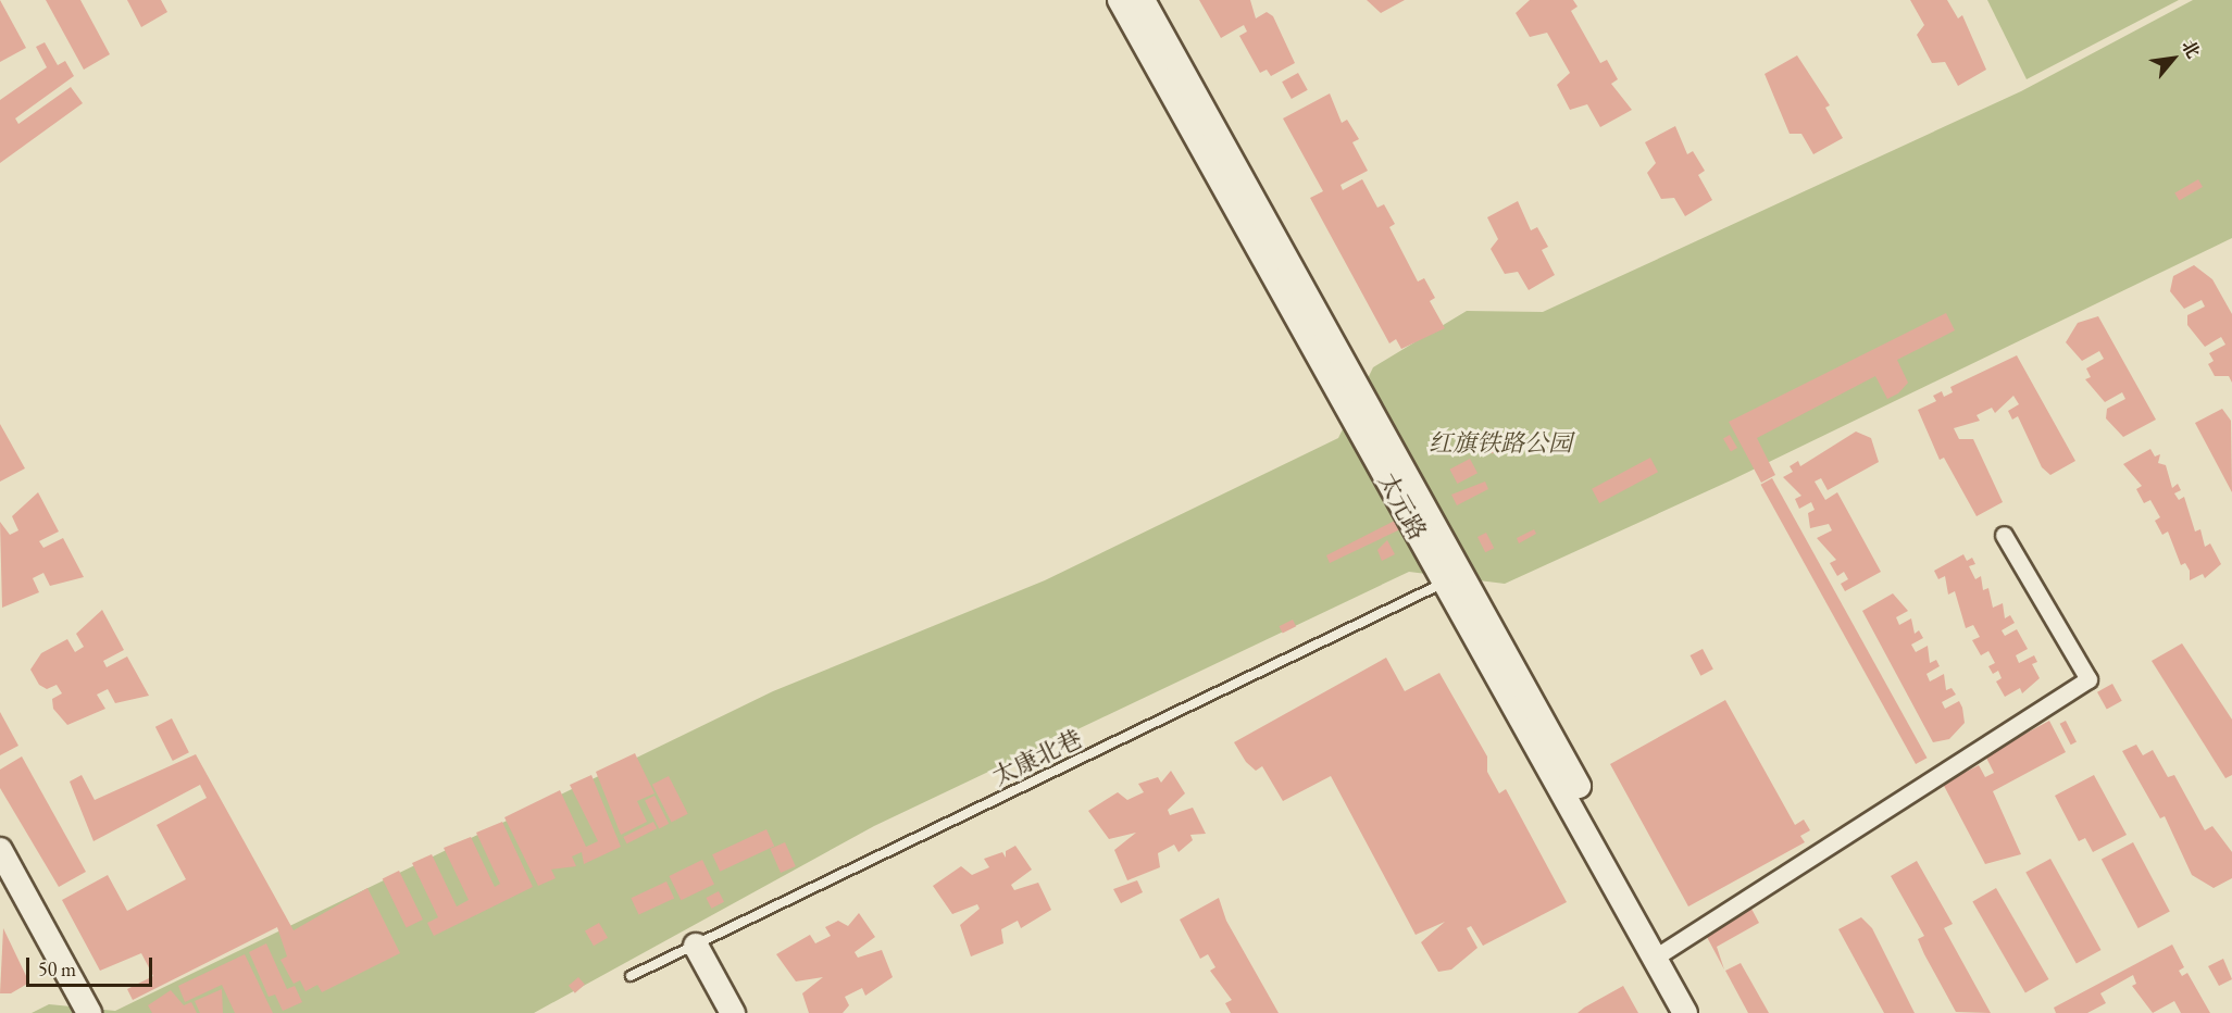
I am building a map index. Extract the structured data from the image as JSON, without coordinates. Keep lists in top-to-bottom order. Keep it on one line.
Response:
{"streets":{"main road":["太元路"],"lane":["太康北巷"]},"crossings":[["太元路","太康北巷"]],"parks":["红旗铁路公园"],"scale_bar":"50 m","north":"top right"}
